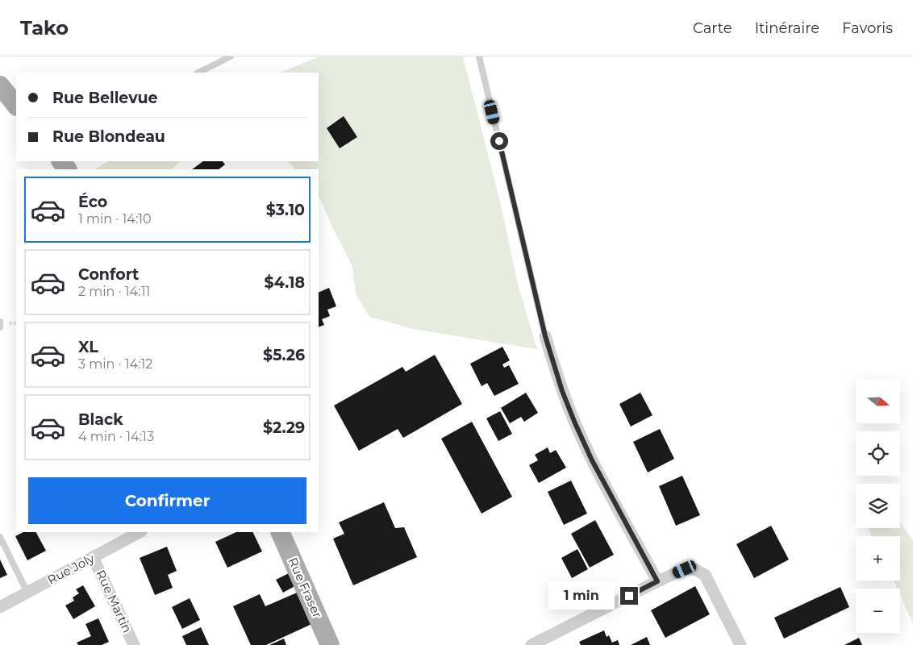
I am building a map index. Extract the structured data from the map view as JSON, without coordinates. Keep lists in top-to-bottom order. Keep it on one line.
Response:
{"streets":{"main road":["Rue Fraser"],"street":["Rue Joly","Rue Martin"]},"crossings":[["Rue Joly","Rue Martin"]],"north":"right","page":{"header":"Tako","nav":["Carte","Itinéraire","Favoris"],"banner":["Rue Bellevue","Rue Blondeau"],"list":[{"name":"Éco","note":"1 min · 14:10","value":"$3.10"},{"name":"Confort","note":"2 min · 14:11","value":"$4.18"},{"name":"XL","note":"3 min · 14:12","value":"$5.26"},{"name":"Black","note":"4 min · 14:13","value":"$2.29"}],"map_buttons":["+","−"],"buttons":"Confirmer","bubble":"1 min"}}
